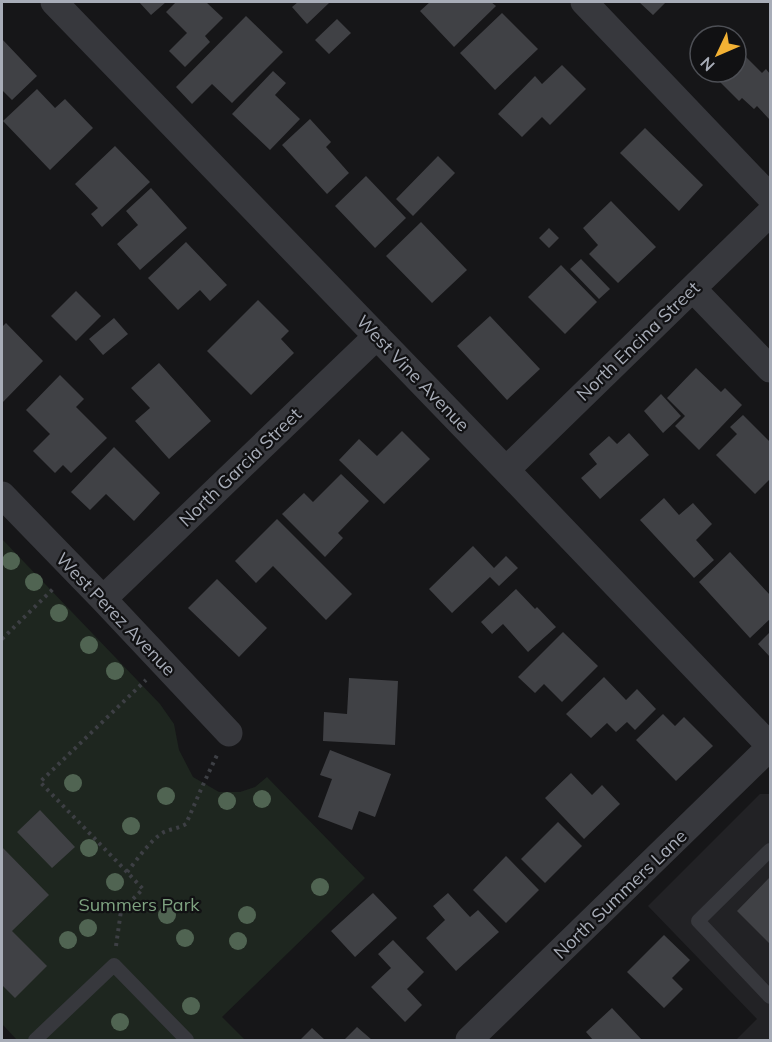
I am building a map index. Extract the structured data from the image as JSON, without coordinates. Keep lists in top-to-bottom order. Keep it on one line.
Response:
{"streets":{"street":["North Encina Street","West Vine Avenue","North Garcia Street","West Perez Avenue","North Summers Lane"]},"crossings":[["North Encina Street","West Vine Avenue"],["West Vine Avenue","North Garcia Street"],["West Vine Avenue","North Summers Lane"],["North Garcia Street","West Perez Avenue"]],"parks":["Summers Park"],"north":"bottom left"}
